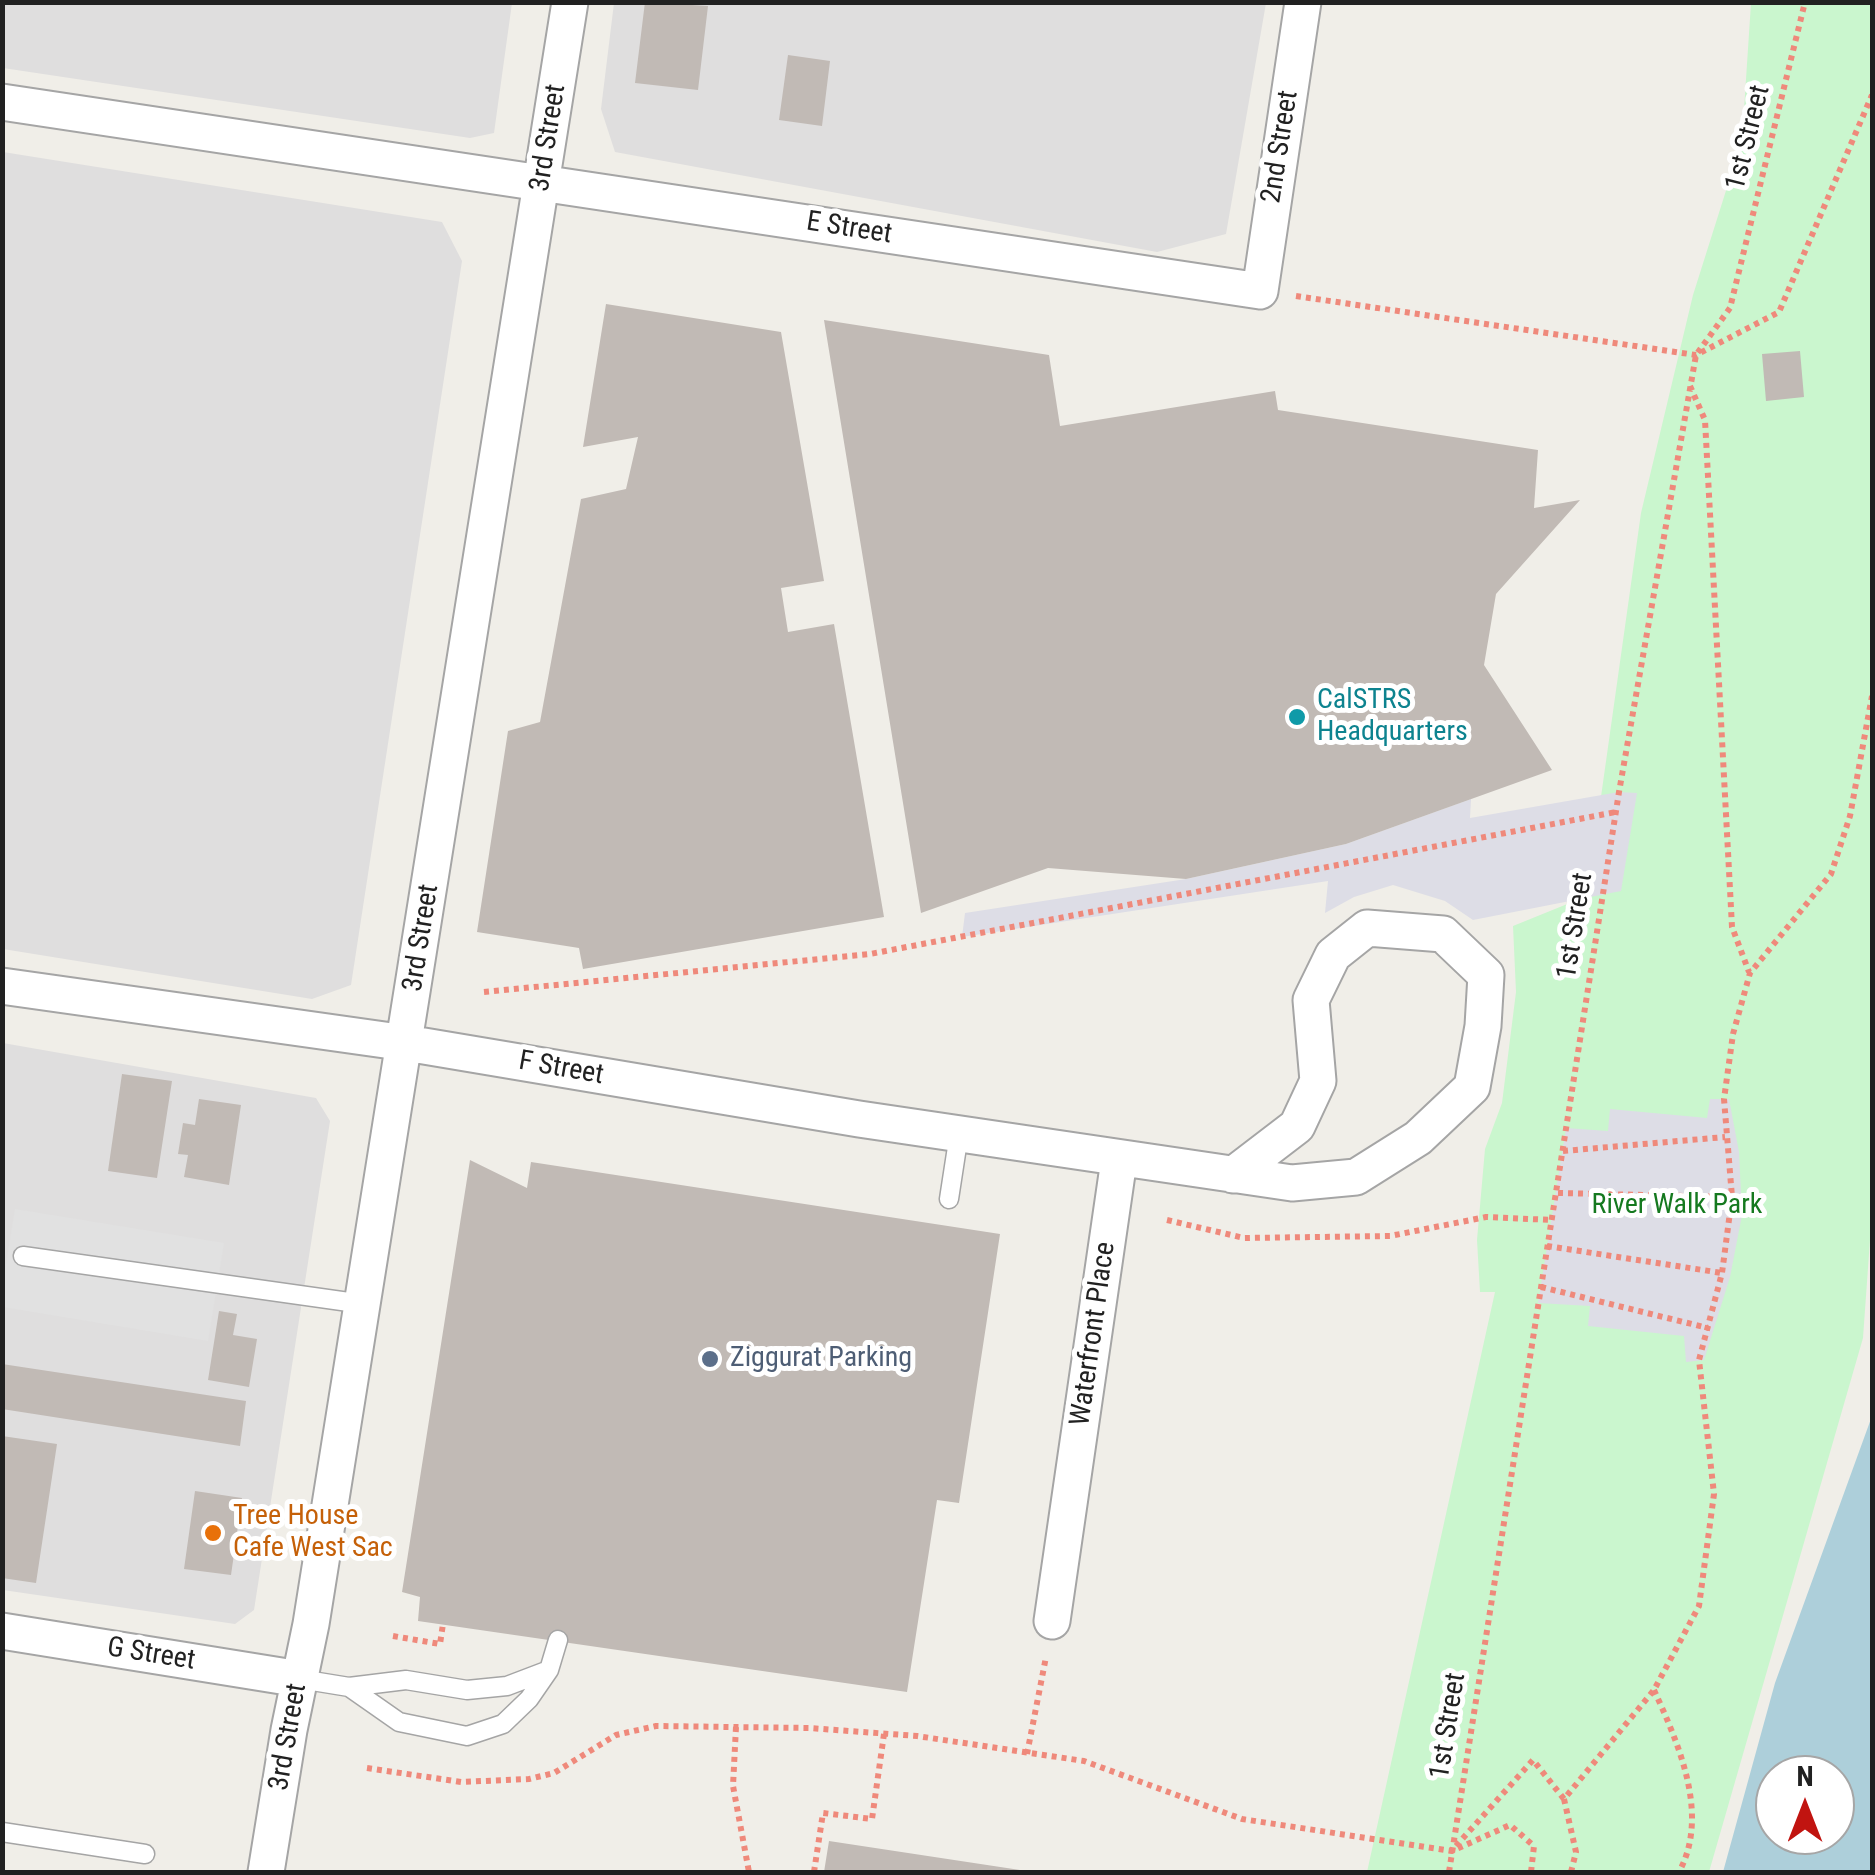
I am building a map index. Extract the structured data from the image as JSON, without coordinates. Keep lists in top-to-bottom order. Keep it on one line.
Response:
{"streets":{"street":["3rd Street","2nd Street","E Street","F Street","Waterfront Place","G Street"],"path":["1st Street"]},"crossings":[["3rd Street","E Street"],["3rd Street","F Street"],["3rd Street","G Street"],["2nd Street","E Street"],["F Street","Waterfront Place"]],"parks":["River Walk Park"],"places":["CalSTRS Headquarters","Ziggurat Parking","Tree House Cafe West Sac"],"north":"top"}
